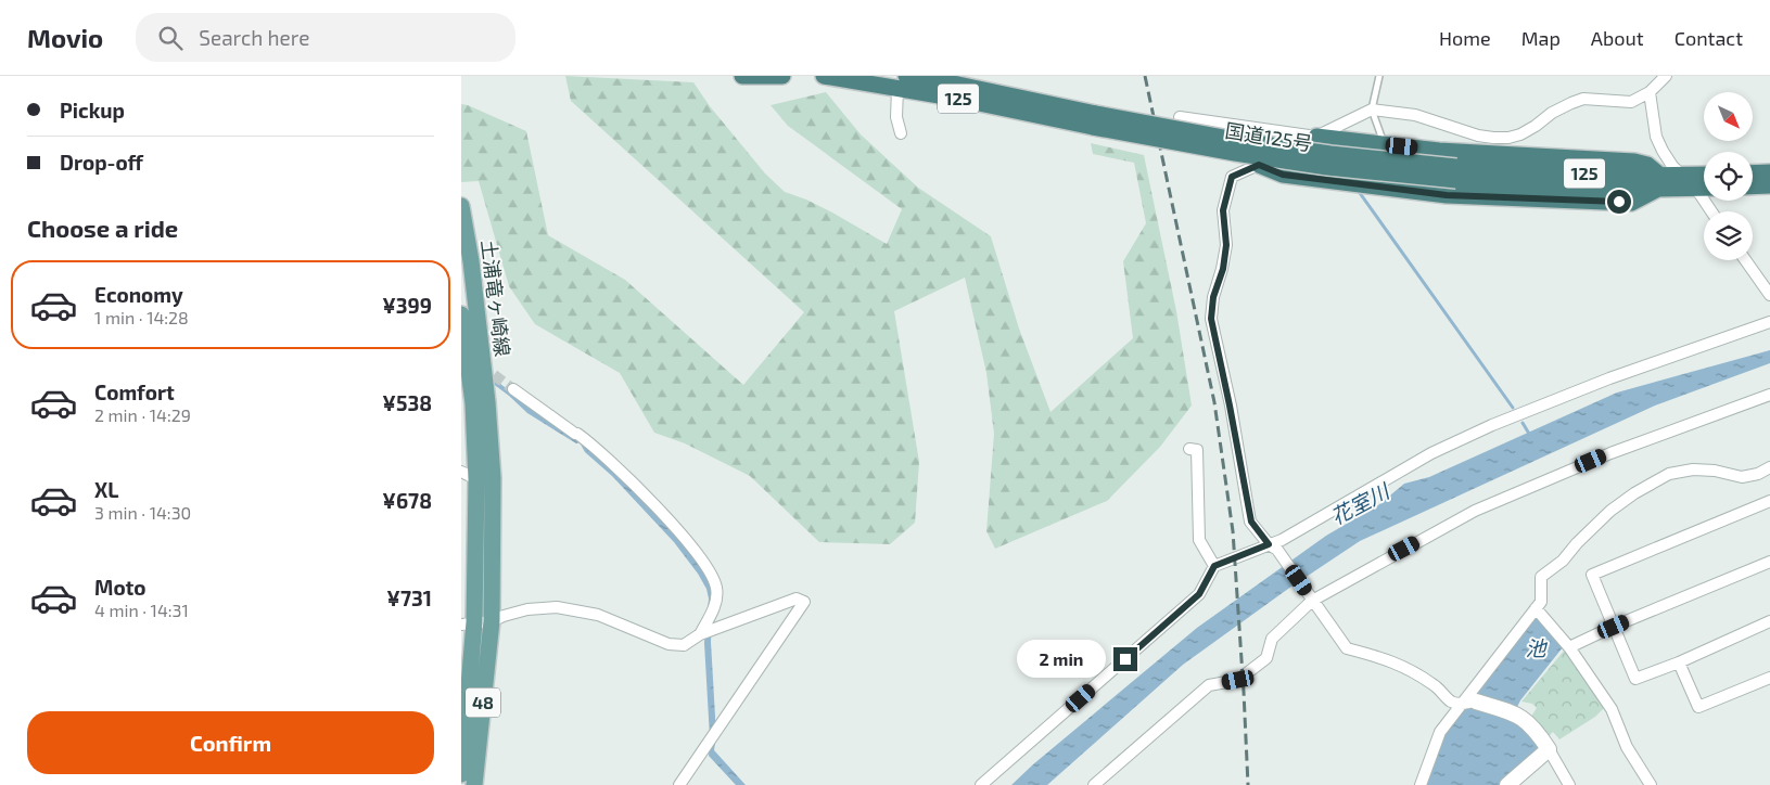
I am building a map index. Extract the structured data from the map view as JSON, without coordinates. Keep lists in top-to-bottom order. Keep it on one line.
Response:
{"streets":{"highway":["125","国道125号"],"main road":["土浦竜ヶ崎線","48"]},"water":["花室川","池"],"north":"bottom right","page":{"header":"Movio","search":"Search here","nav":["Home","Map","About","Contact"],"banner":["Pickup","Drop-off"],"heading":"Choose a ride","list":[{"name":"Economy","note":"1 min · 14:28","value":"¥399"},{"name":"Comfort","note":"2 min · 14:29","value":"¥538"},{"name":"XL","note":"3 min · 14:30","value":"¥678"},{"name":"Moto","note":"4 min · 14:31","value":"¥731"}],"bubble":"2 min","buttons":"Confirm"}}
